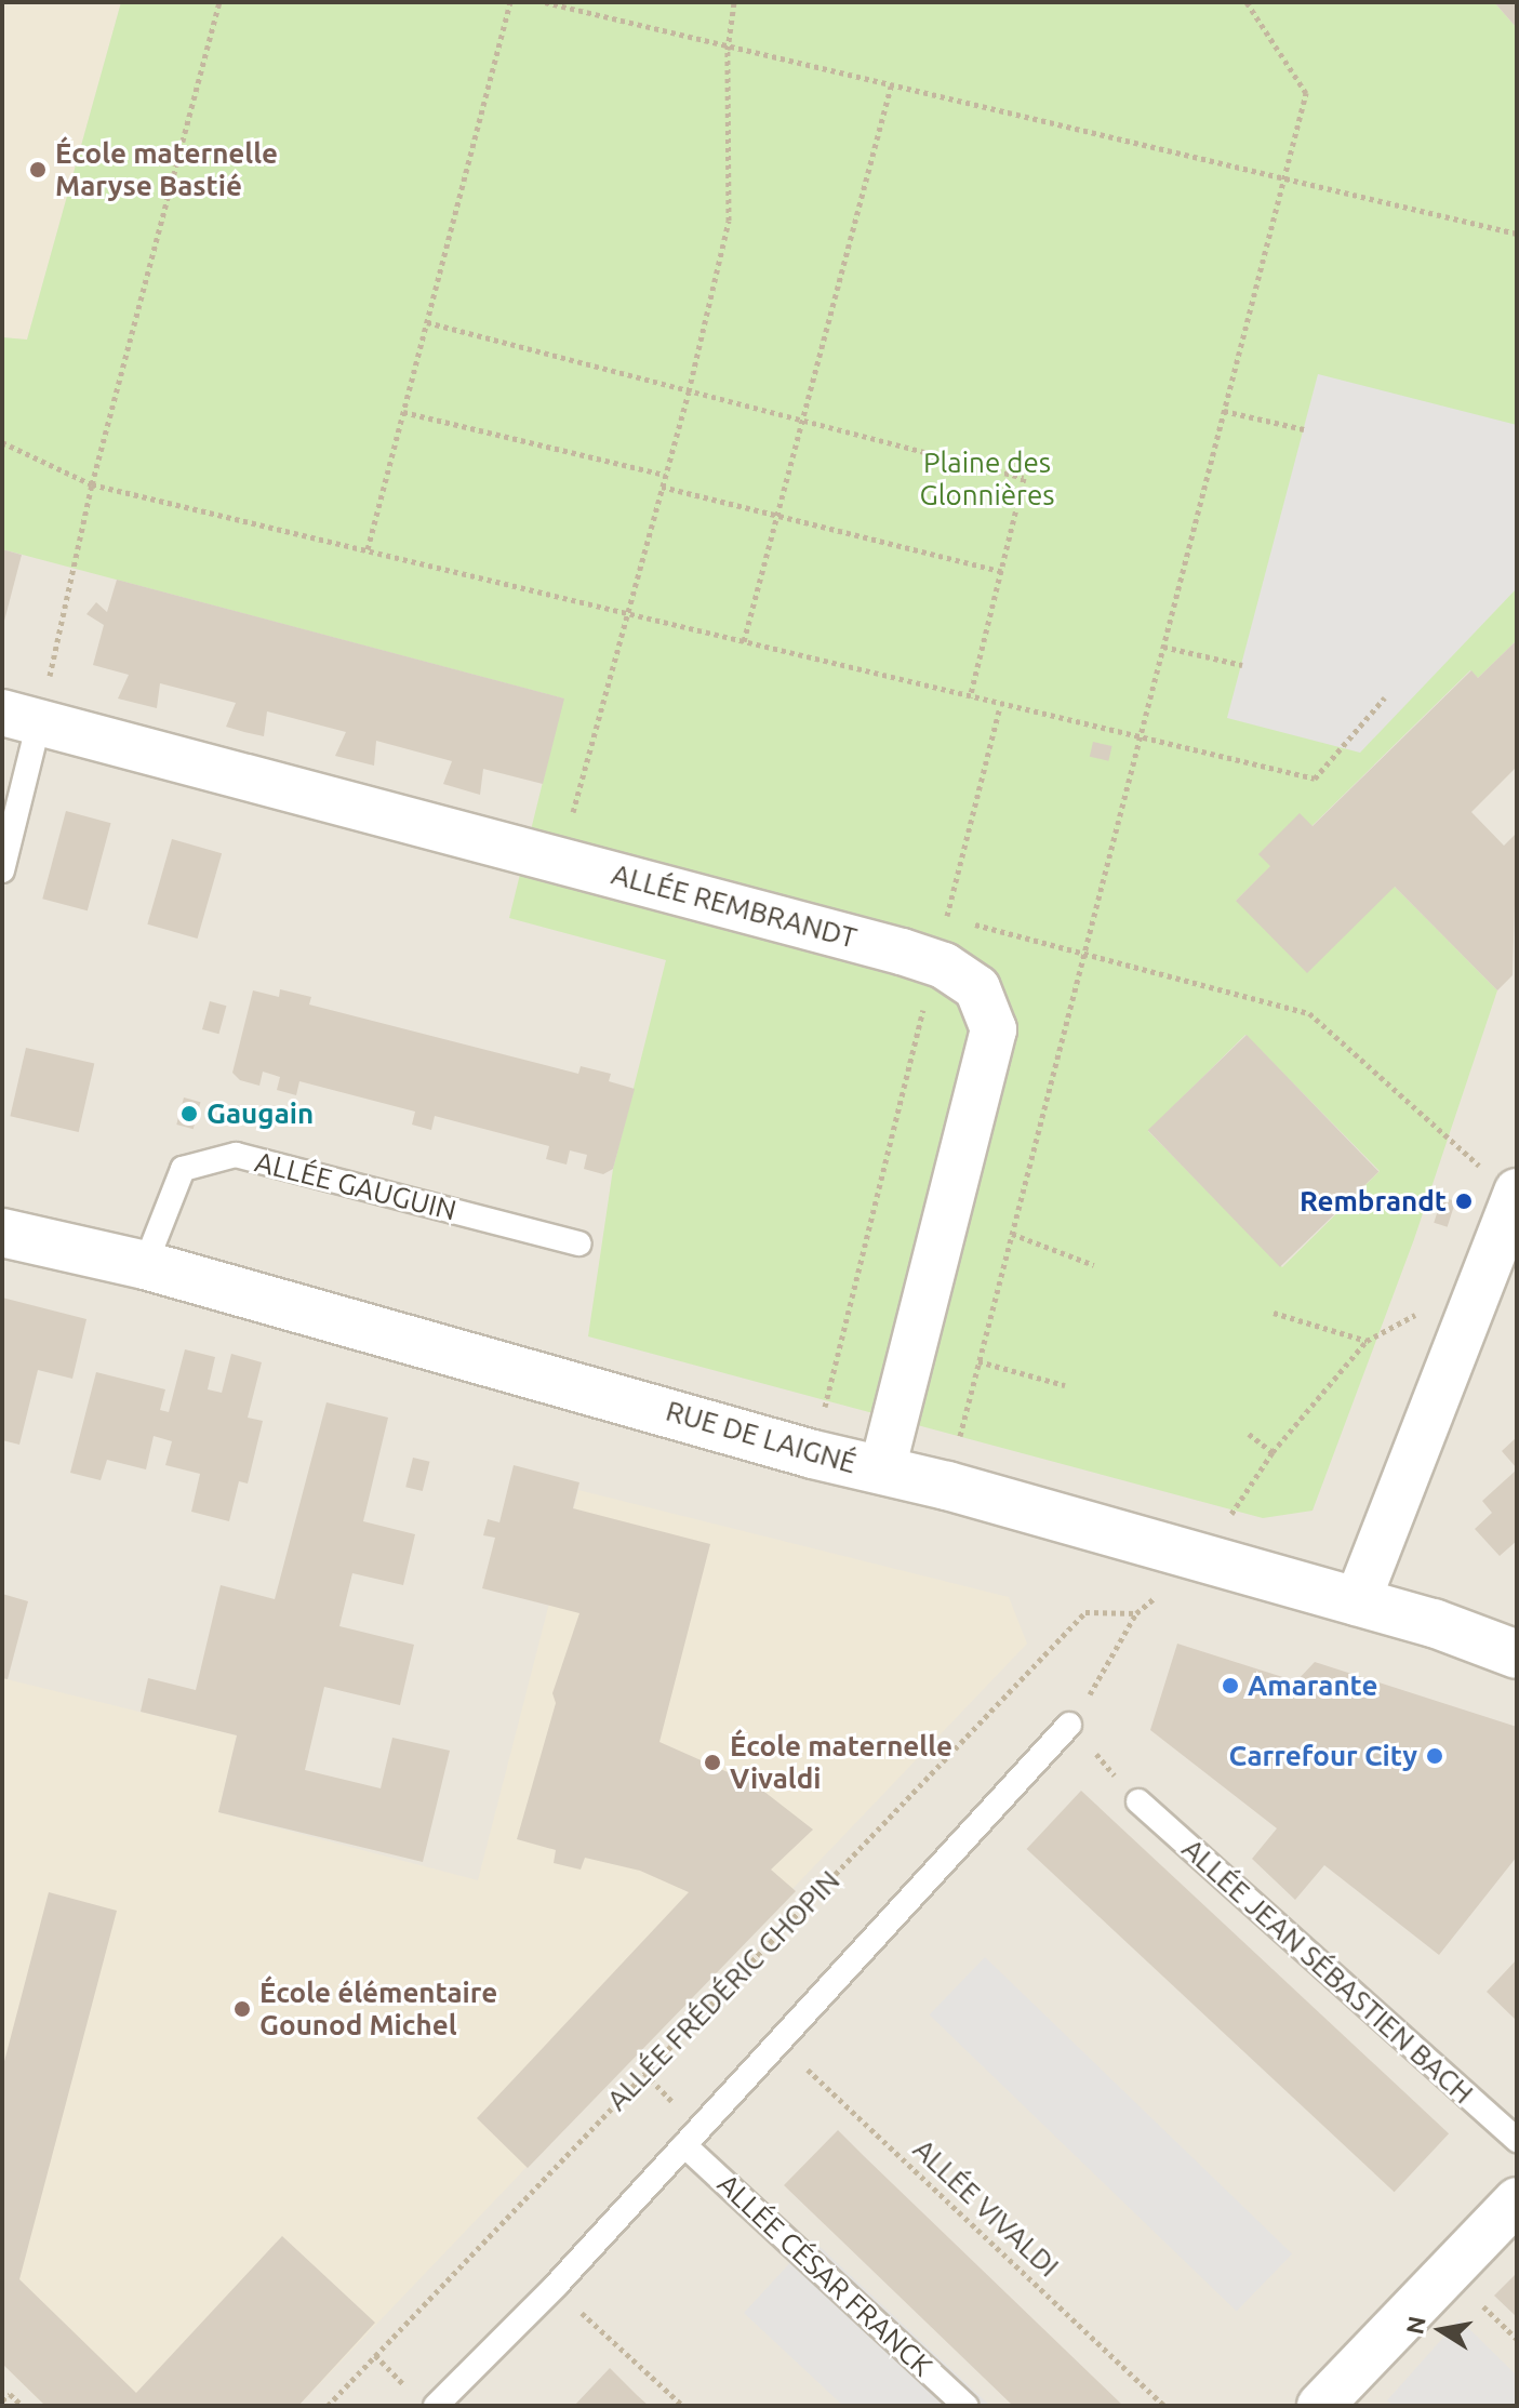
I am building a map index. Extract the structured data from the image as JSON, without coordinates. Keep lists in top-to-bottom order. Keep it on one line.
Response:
{"streets":{"street":["ALLÉE REMBRANDT","RUE DE LAIGNÉ"],"lane":["ALLÉE GAUGUIN","ALLÉE JEAN SÉBASTIEN BACH","ALLÉE CÉSAR FRANCK"],"path":["ALLÉE FRÉDÉRIC CHOPIN","ALLÉE VIVALDI"]},"crossings":[["ALLÉE REMBRANDT","RUE DE LAIGNÉ"],["ALLÉE GAUGUIN","RUE DE LAIGNÉ"]],"parks":["Plaine des Glonnières"],"places":["École maternelle Maryse Bastié","Gaugain","Rembrandt","Amarante","Carrefour City","École maternelle Vivaldi","École élémentaire Gounod Michel"],"north":"left"}
